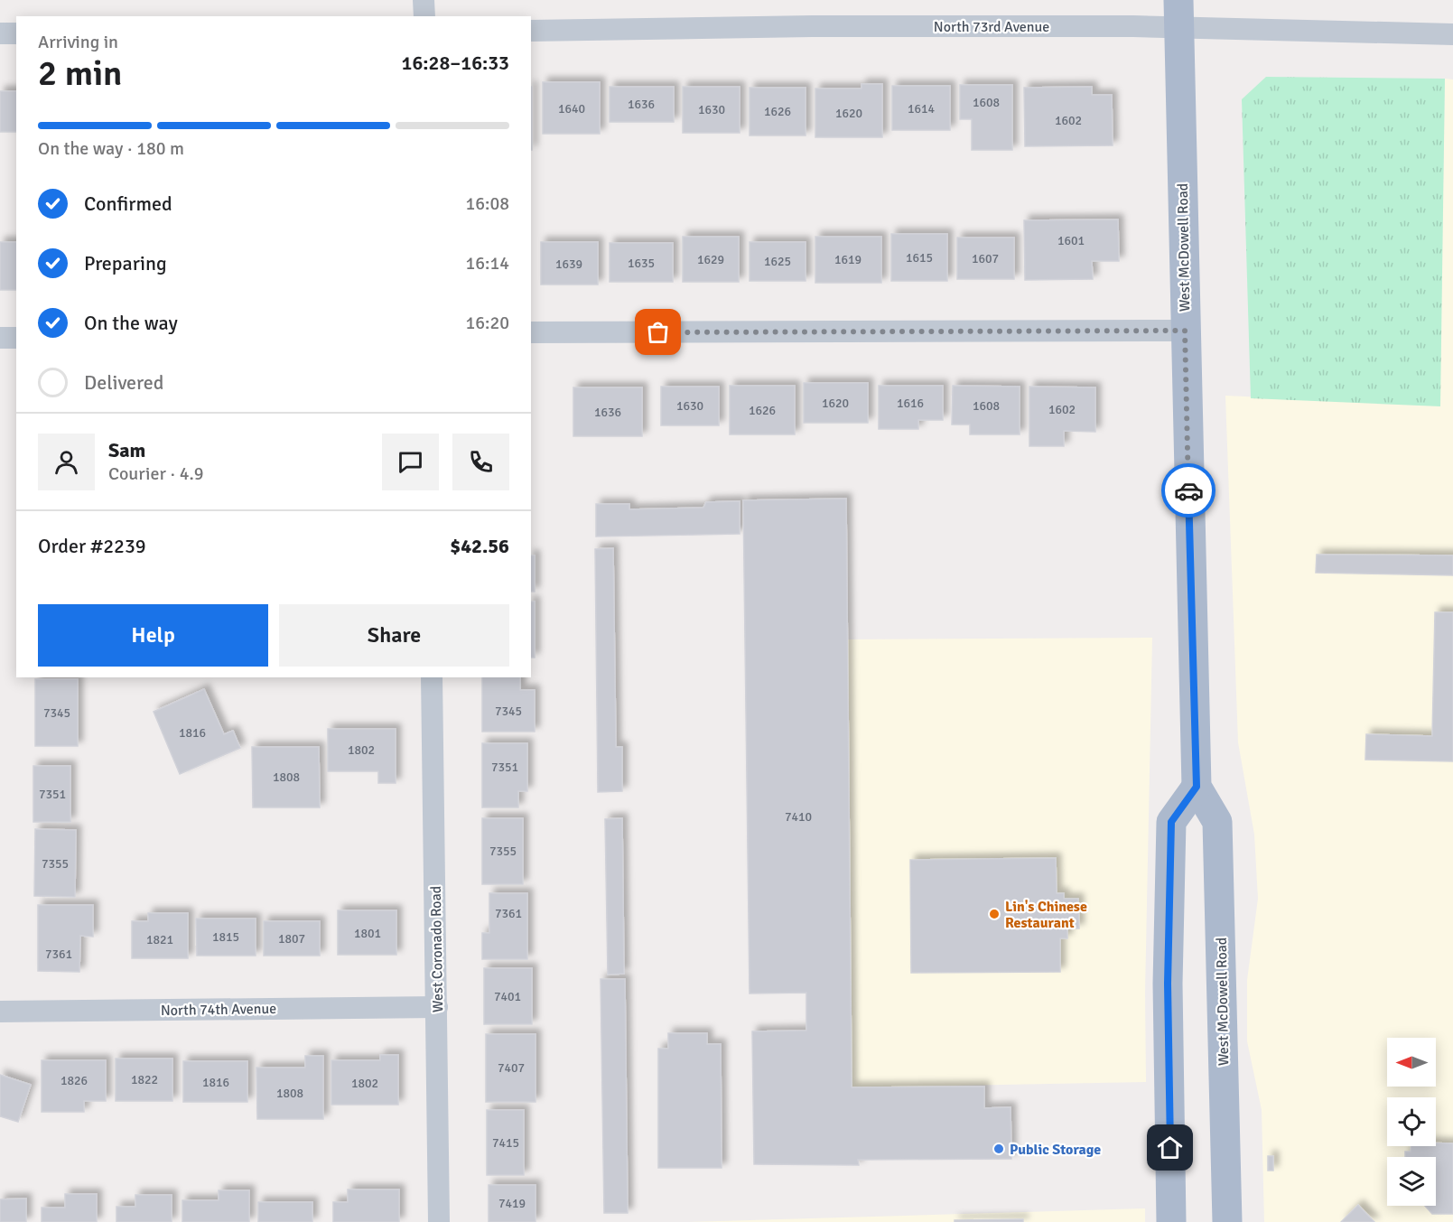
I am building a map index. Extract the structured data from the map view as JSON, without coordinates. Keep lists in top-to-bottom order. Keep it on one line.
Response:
{"streets":{"main road":["West McDowell Road"],"street":["North 73rd Avenue","West Coronado Road","North 74th Avenue"]},"crossings":[["North 73rd Avenue","West McDowell Road"],["West Coronado Road","North 74th Avenue"]],"places":["Lin's Chinese Restaurant","Public Storage"],"house_numbers":["1608","1636","1640","1614","1630","1626","1620","1602","1601","1615","1607","1629","1619","1625","1635","1639","1620","1616","1630","1608","1602","1626","1636","7345","7345","1816","1802","7351","1808","7351","7410","7355","7355","7361","1801","1815","1807","1821","7361","7401","7407","1822","1826","1816","1802","1808","7415","7419"],"north":"left","page":{"heading":["2 min","Arriving in","16:28–16:33"],"panel":["Sam","Courier · 4.9","Order #2239","$42.56"],"bar":"On the way · 180 m","list":[["Confirmed","16:08"],["Preparing","16:14"],["On the way","16:20"],"Delivered"],"buttons":["Help","Share"]}}
